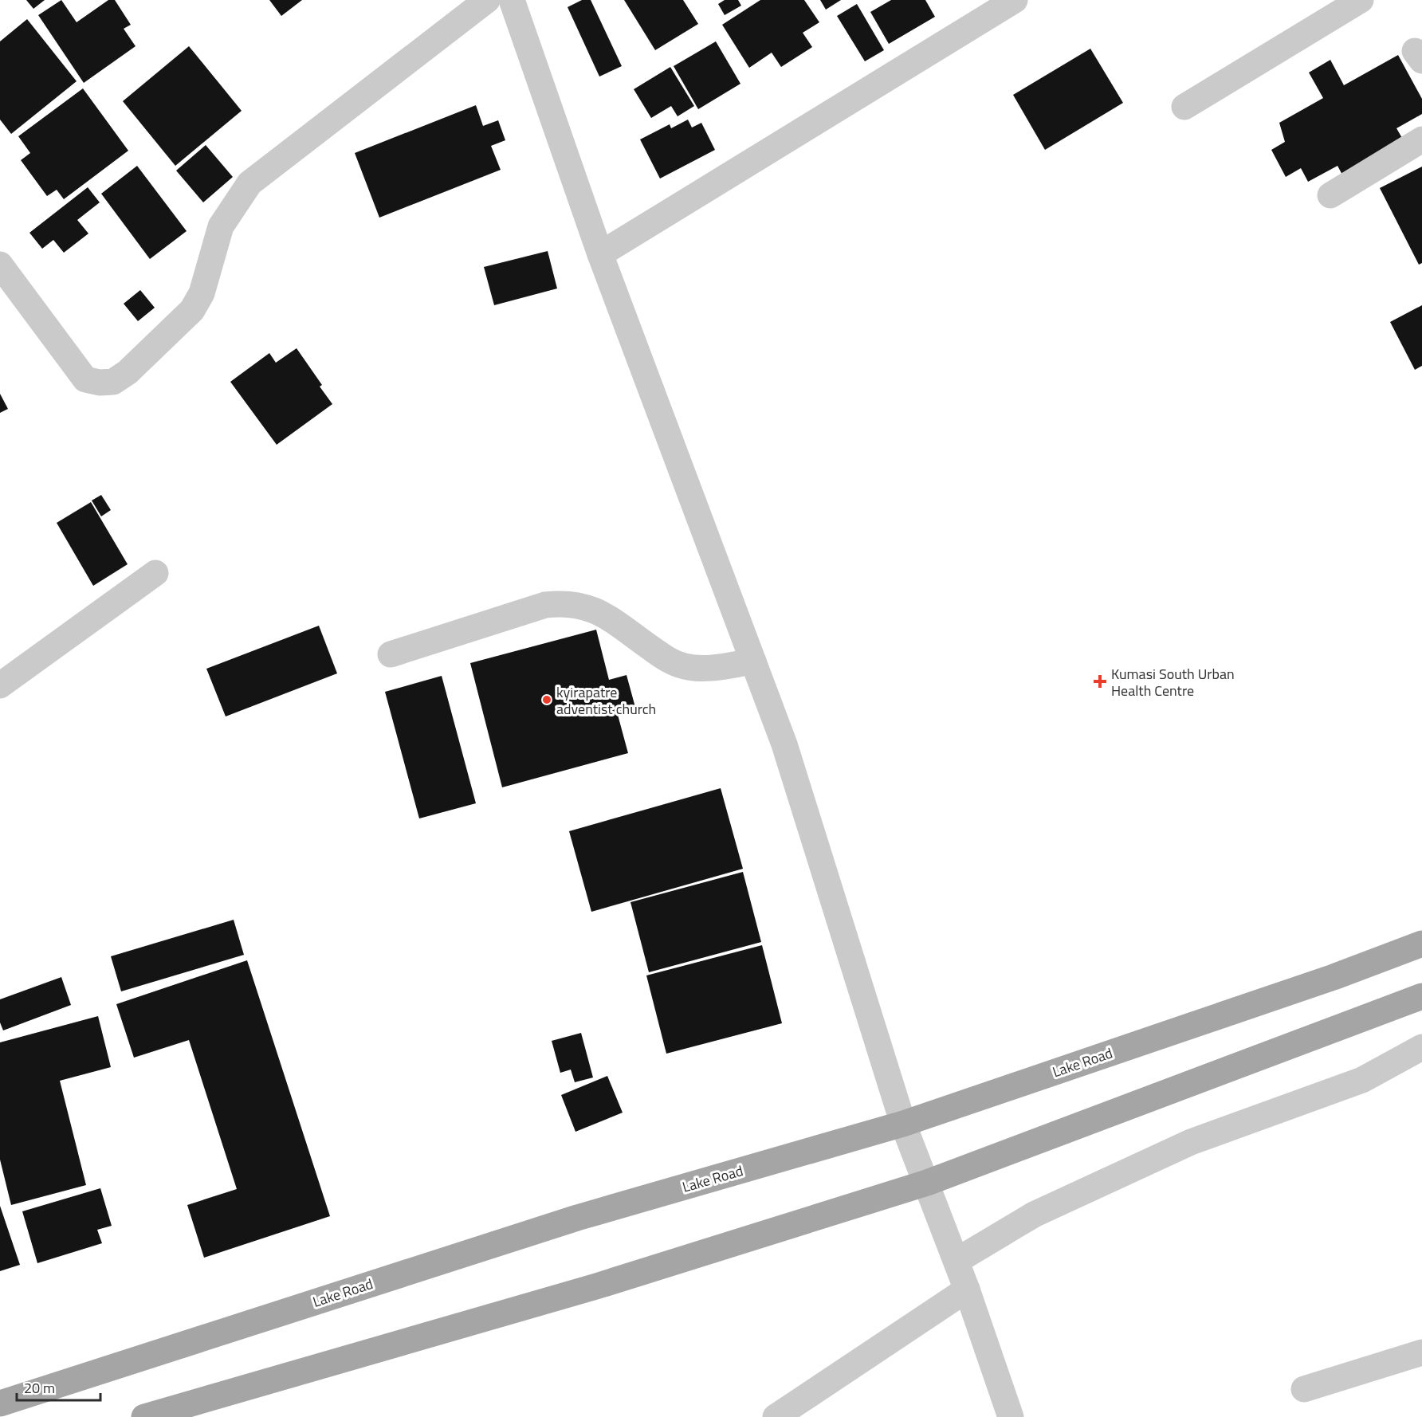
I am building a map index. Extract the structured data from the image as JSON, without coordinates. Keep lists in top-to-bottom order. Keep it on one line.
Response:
{"streets":{"main road":["Lake Road"]},"places":{"health":["Kumasi South Urban Health Centre"],"other":["kyirapatre adventist church"]},"scale_bar":"20 m"}
